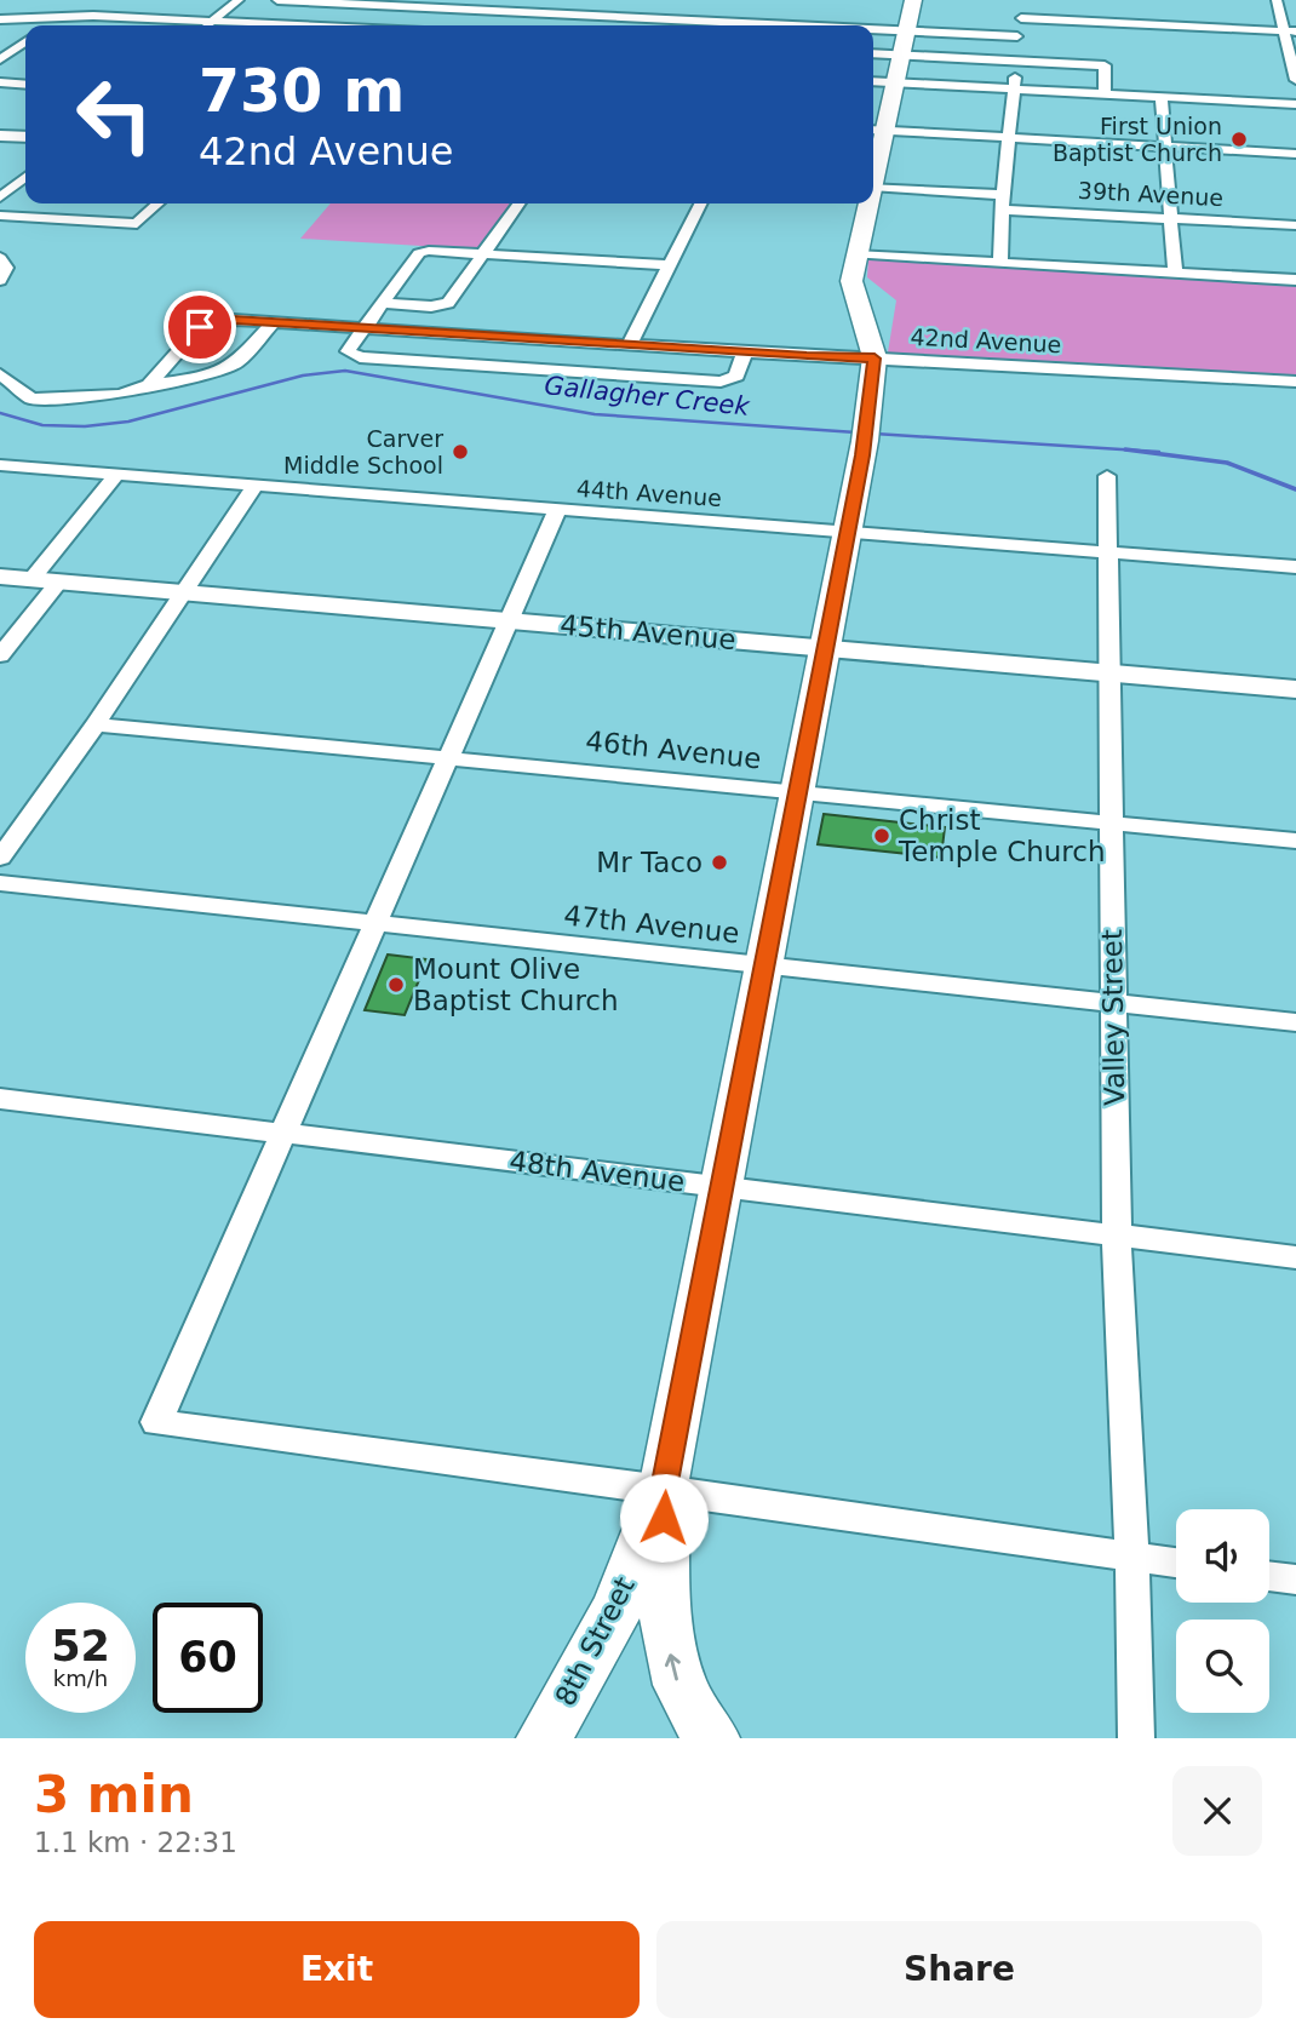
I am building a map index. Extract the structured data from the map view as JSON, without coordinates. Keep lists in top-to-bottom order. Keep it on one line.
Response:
{"streets":{"main road":["8th Street"],"street":["39th Avenue","42nd Avenue","44th Avenue","45th Avenue","46th Avenue","47th Avenue","Valley Street","48th Avenue"]},"crossings":[["42nd Avenue","8th Street"],["44th Avenue","Valley Street"],["44th Avenue","8th Street"],["45th Avenue","Valley Street"],["45th Avenue","8th Street"],["46th Avenue","Valley Street"],["46th Avenue","8th Street"],["47th Avenue","Valley Street"],["47th Avenue","8th Street"],["Valley Street","48th Avenue"],["48th Avenue","8th Street"]],"water":["Gallagher Creek"],"places":["First Union Baptist Church","Carver Middle School","Christ Temple Church","Mr Taco","Mount Olive Baptist Church"],"page":{"turn":["730 m","42nd Avenue"],"speed":"52 km/h","limit":"60","heading":["3 min","1.1 km · 22:31"],"buttons":["Exit","Share"]}}
